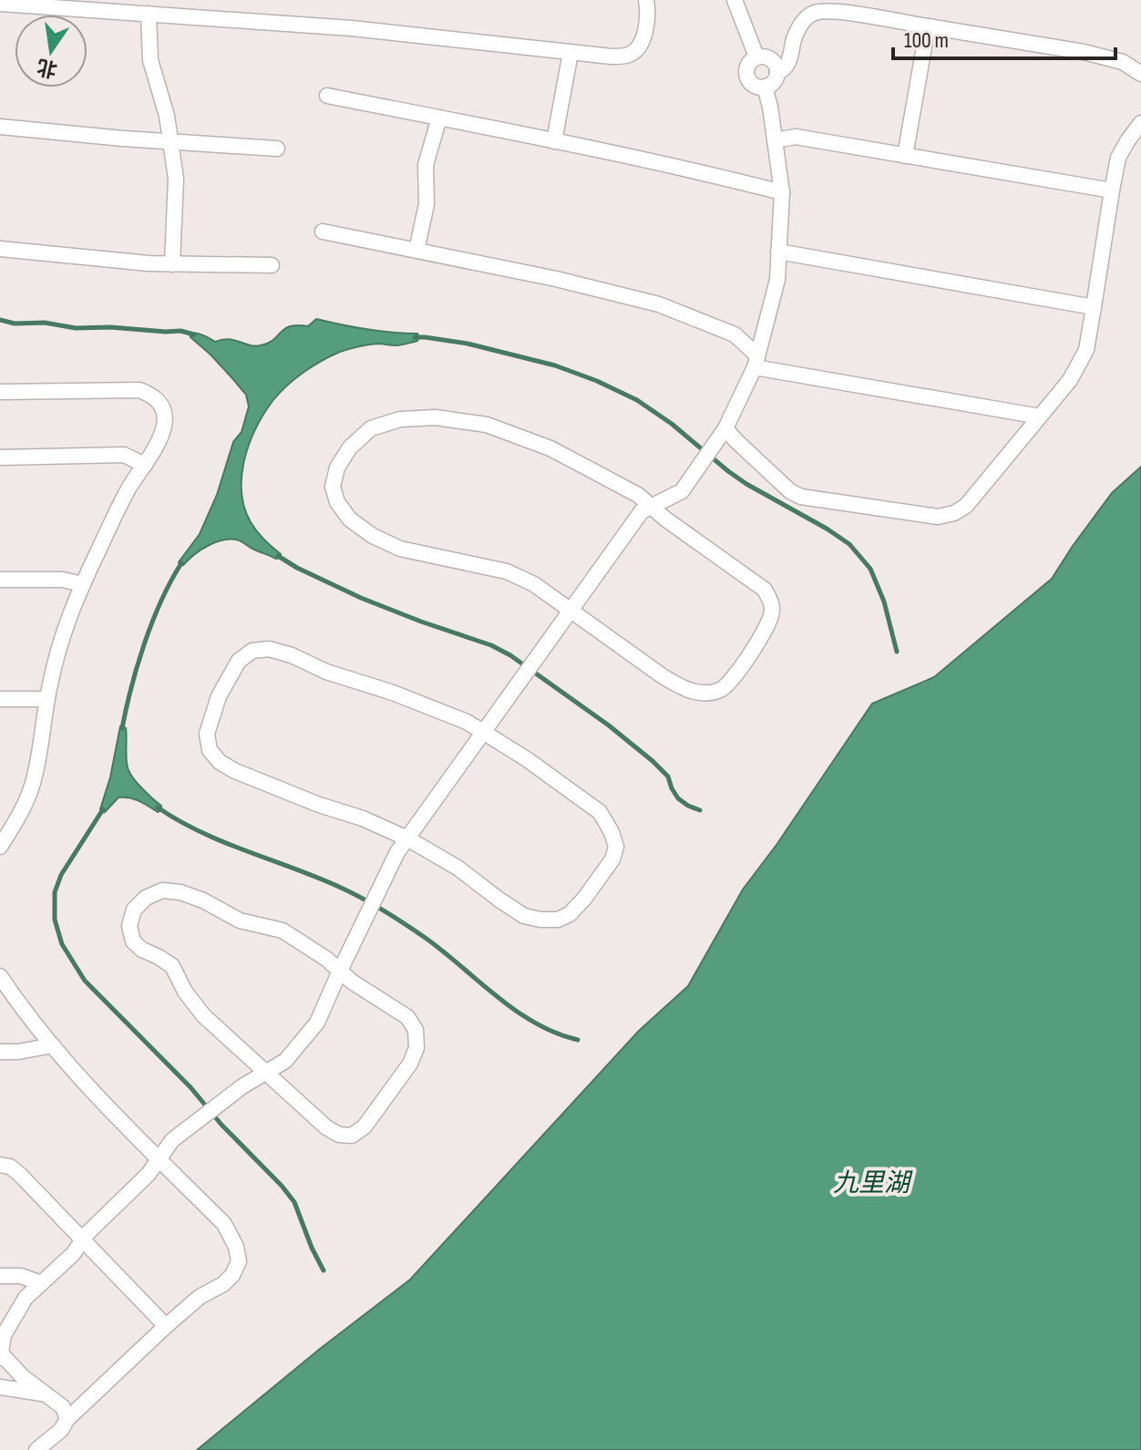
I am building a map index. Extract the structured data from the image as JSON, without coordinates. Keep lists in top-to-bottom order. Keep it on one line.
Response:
{"water":["九里湖"],"scale_bar":"100 m","north":"bottom"}
